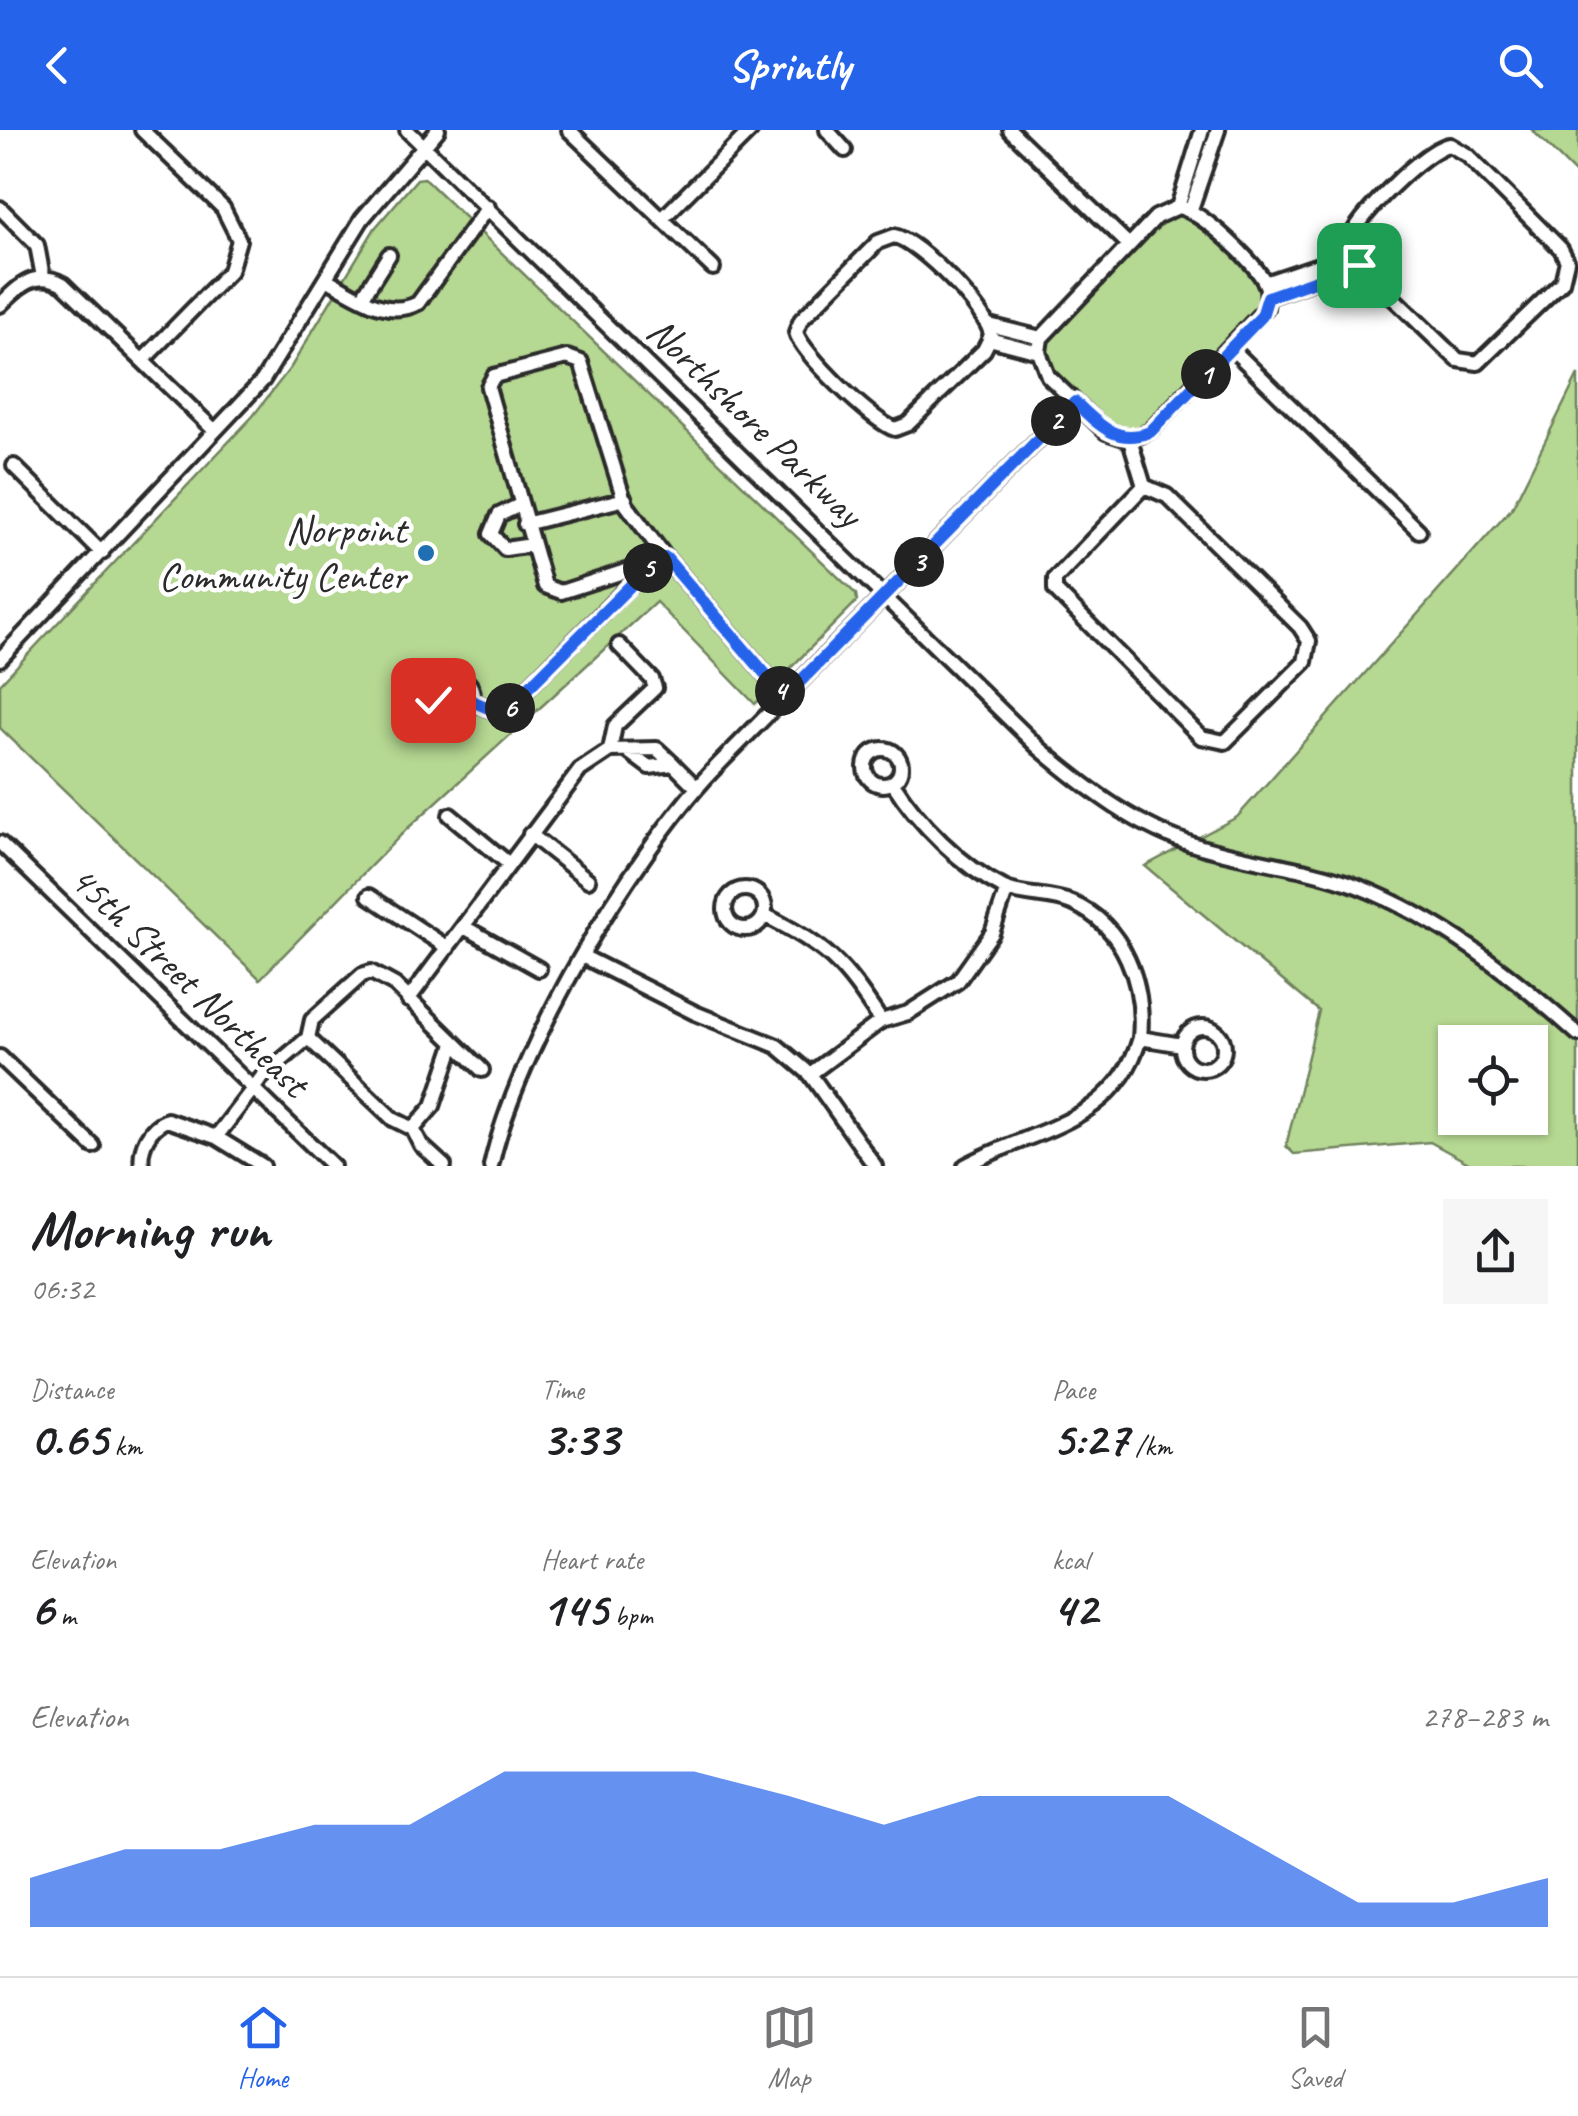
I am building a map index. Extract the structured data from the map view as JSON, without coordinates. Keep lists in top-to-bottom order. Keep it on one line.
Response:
{"streets":{"street":["Northshore Parkway","45th Street Northeast"]},"places":["Norpoint Community Center"],"page":{"header":"Sprintly","pins":["1","2","3","5","4","6"],"heading":["Morning run","06:32"],"stats":[["Distance","0.65 km"],["Time","3:33"],["Pace","5:27 /km"],["Elevation","6 m"],["Heart rate","145 bpm"],["kcal","42"]],"chart":["Elevation","278–283 m"],"tabs":["Home","Map","Saved"]}}
